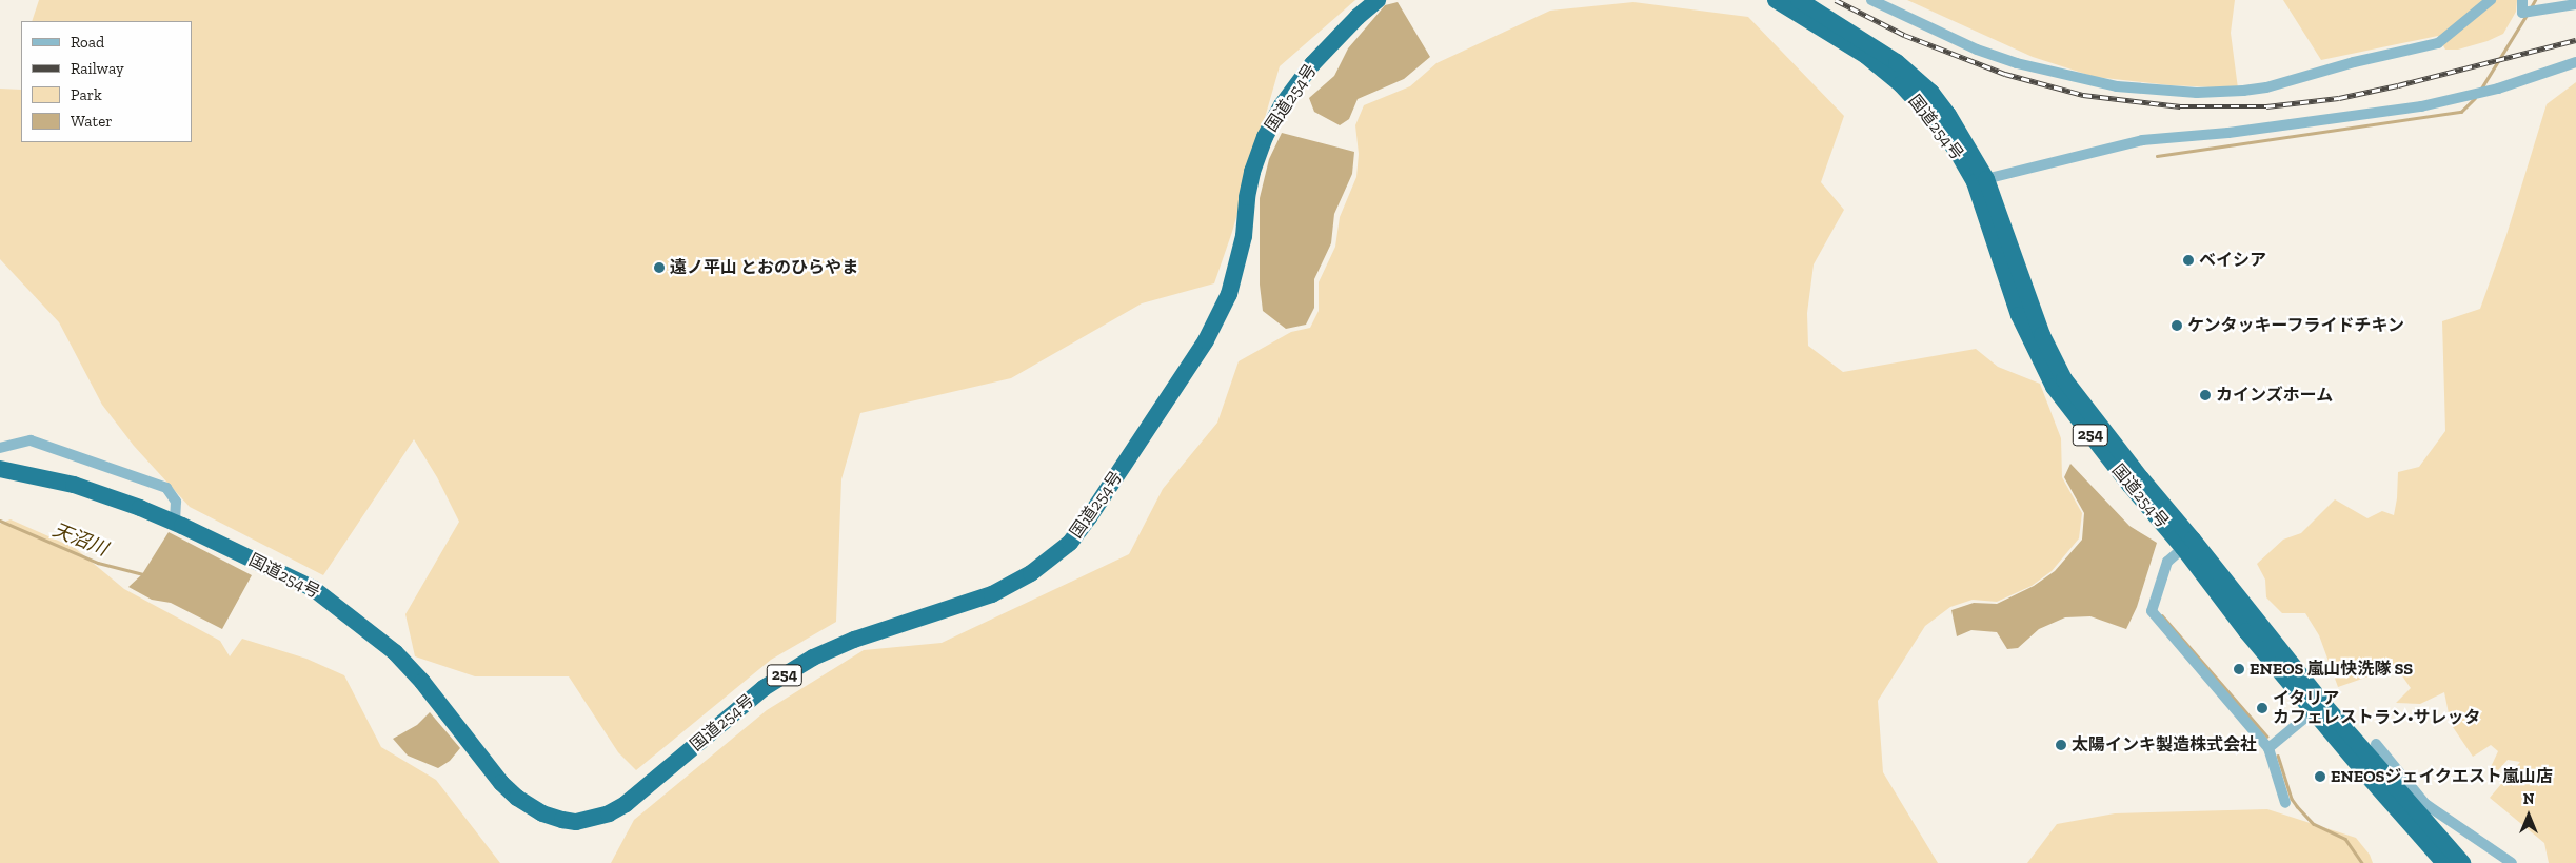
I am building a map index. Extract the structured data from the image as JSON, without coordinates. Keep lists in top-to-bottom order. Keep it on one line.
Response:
{"streets":{"highway":["国道254号","254"]},"water":["天沼川"],"places":["ベイシア","遠ノ平山 とおのひらやま","ケンタッキーフライドチキン","カインズホーム","ENEOS 嵐山快洗隊 SS","イタリア カフェレストラン•サレッタ","太陽インキ製造株式会社","ENEOSジェイクエスト嵐山店"],"legend":["Road","Railway","Park","Water"],"north":"top"}
